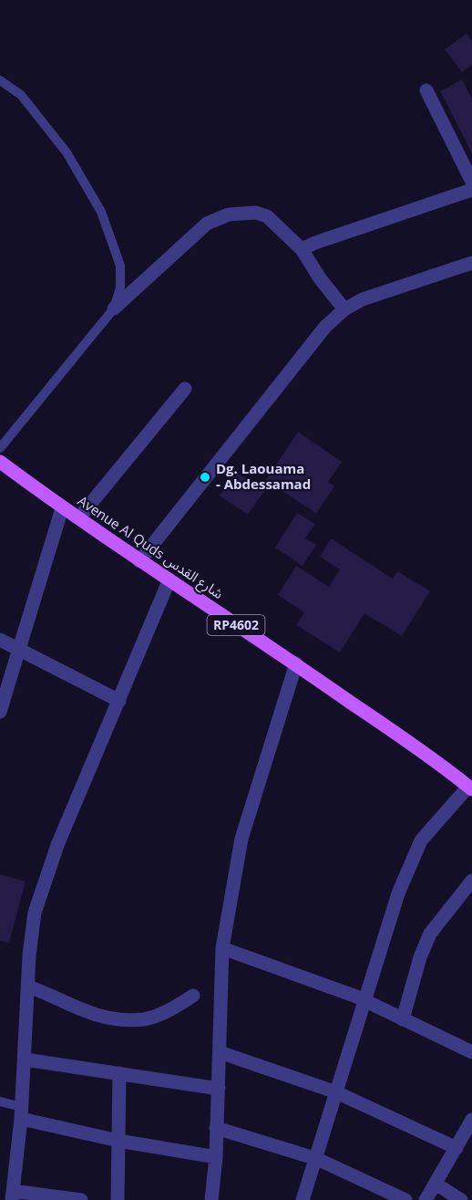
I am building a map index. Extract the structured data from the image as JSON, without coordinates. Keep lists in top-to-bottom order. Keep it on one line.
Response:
{"streets":{"main road":["Avenue Al Quds شارع القدس","RP4602"]},"places":["Dg. Laouama - Abdessamad"]}
